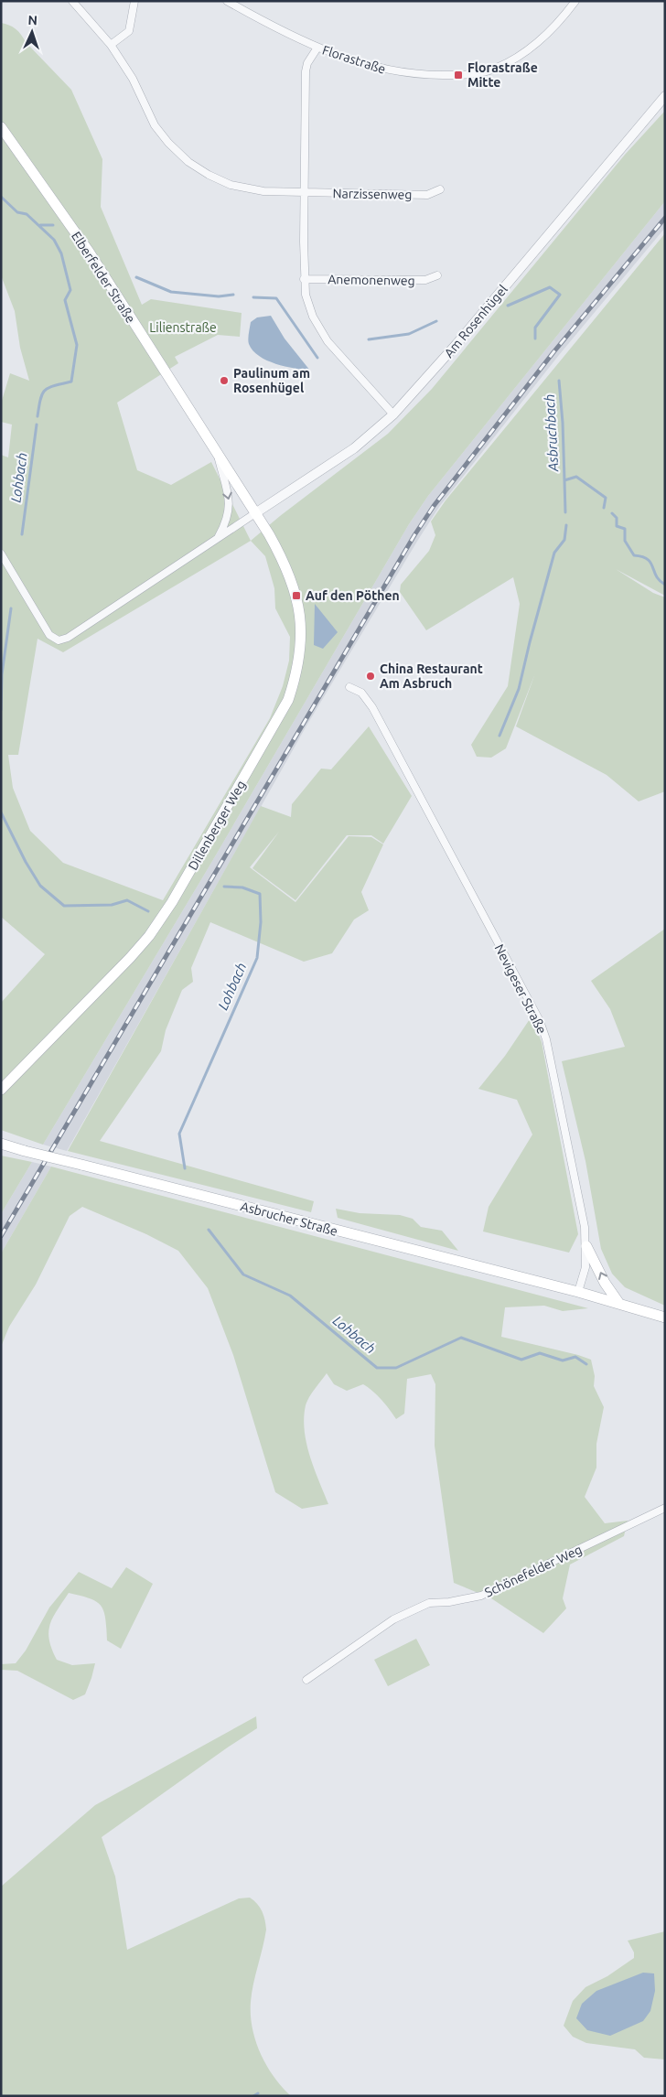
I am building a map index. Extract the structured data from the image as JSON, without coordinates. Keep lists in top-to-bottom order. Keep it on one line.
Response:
{"streets":{"main road":["Elberfelder Straße","Dillenberger Weg","Asbrucher Straße"],"street":["Florastraße","Narzissenweg","Anemonenweg","Am Rosenhügel","Nevigeser Straße","Schönefelder Weg"]},"crossings":[["Elberfelder Straße","Am Rosenhügel"],["Elberfelder Straße","Dillenberger Weg"],["Am Rosenhügel","Dillenberger Weg"],["Nevigeser Straße","Asbrucher Straße"]],"water":["Asbruchbach","Lohbach"],"parks":["Lilienstraße"],"places":{"transit":["Florastraße Mitte","Auf den Pöthen"],"other":["Paulinum am Rosenhügel","China Restaurant Am Asbruch"]},"north":"top"}
